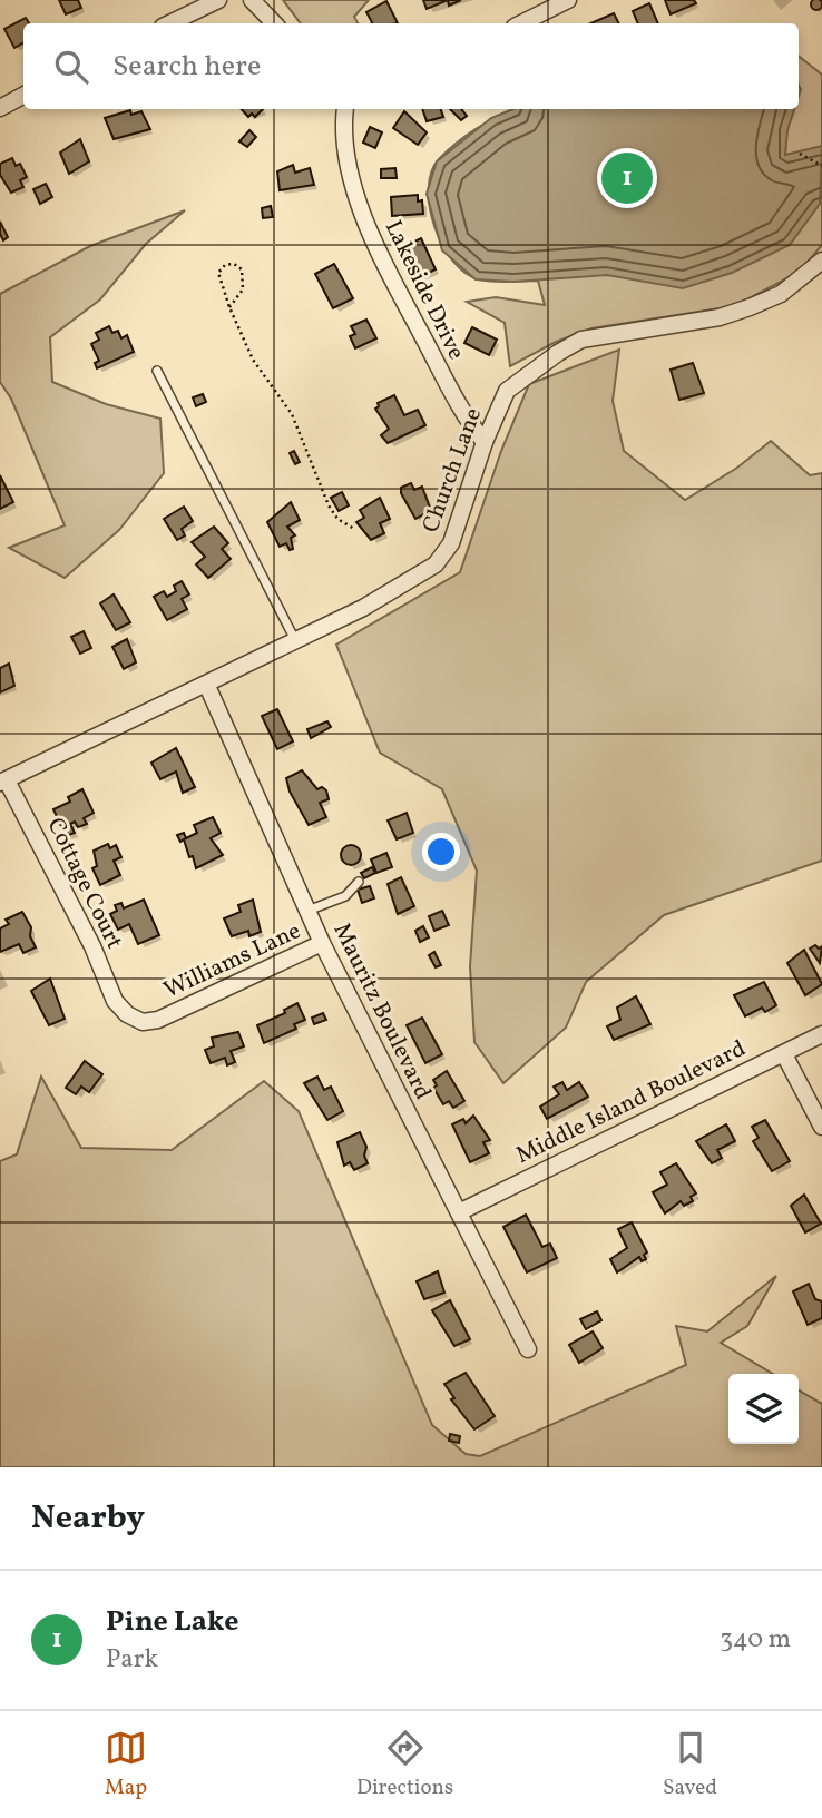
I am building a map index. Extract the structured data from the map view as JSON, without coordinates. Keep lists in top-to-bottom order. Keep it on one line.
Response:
{"streets":{"street":["Lakeside Drive","Church Lane","Cottage Court","Williams Lane","Mauritz Boulevard","Middle Island Boulevard"]},"crossings":[["Lakeside Drive","Church Lane"],["Church Lane","Cottage Court"],["Church Lane","Mauritz Boulevard"],["Cottage Court","Williams Lane"],["Williams Lane","Mauritz Boulevard"],["Mauritz Boulevard","Middle Island Boulevard"]],"page":{"search":"Search here","pins":"1","heading":"Nearby","list":[{"mark":"1","name":"Pine Lake","note":"Park","value":"340 m"}],"nav":["Map","Directions","Saved"]}}
